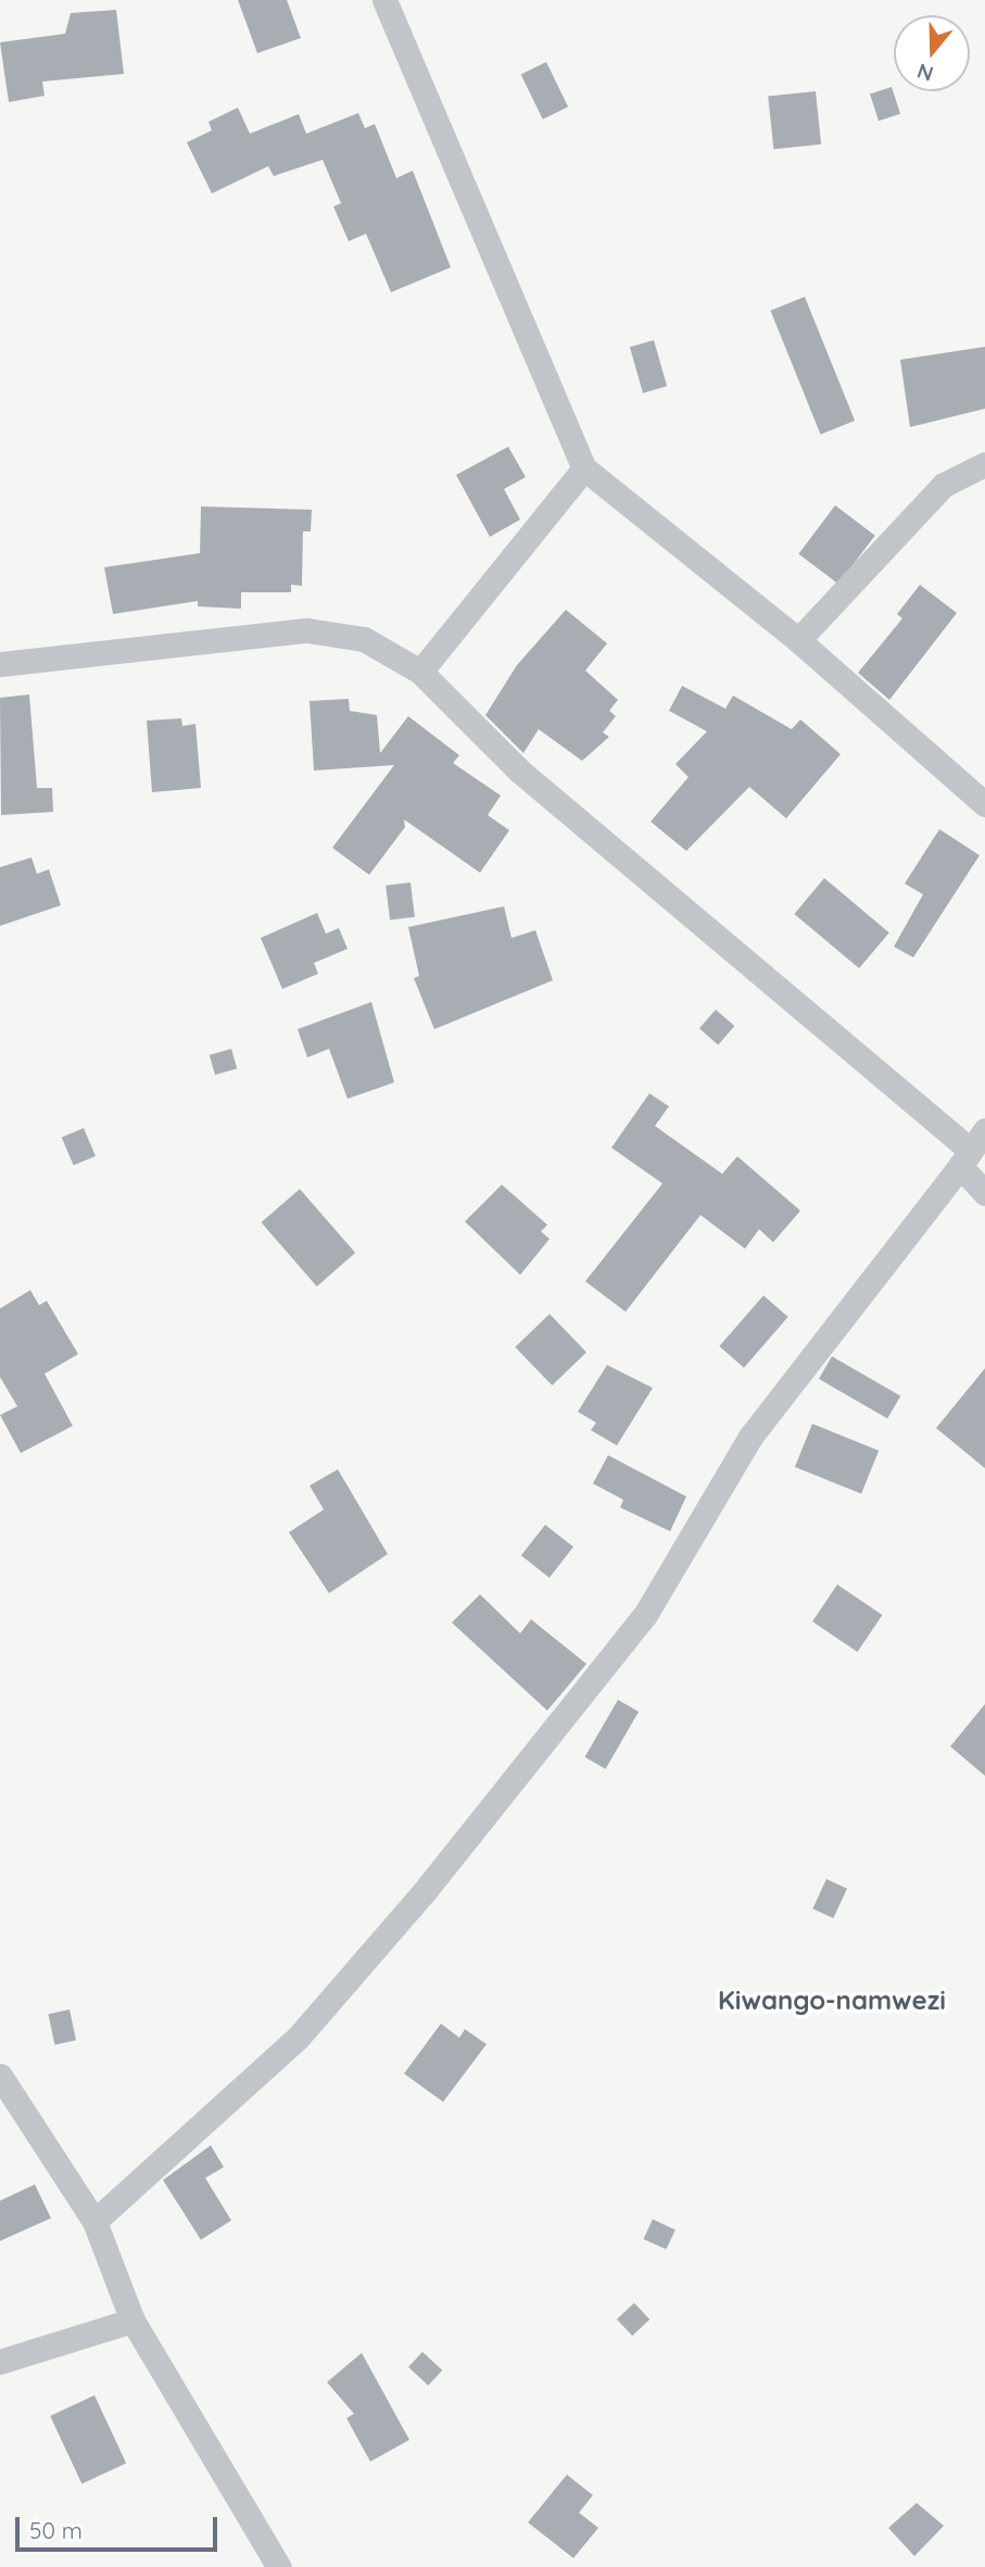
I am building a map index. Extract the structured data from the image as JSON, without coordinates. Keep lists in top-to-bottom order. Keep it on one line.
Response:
{"districts":["Kiwango-namwezi"],"scale_bar":"50 m","north":"bottom"}
